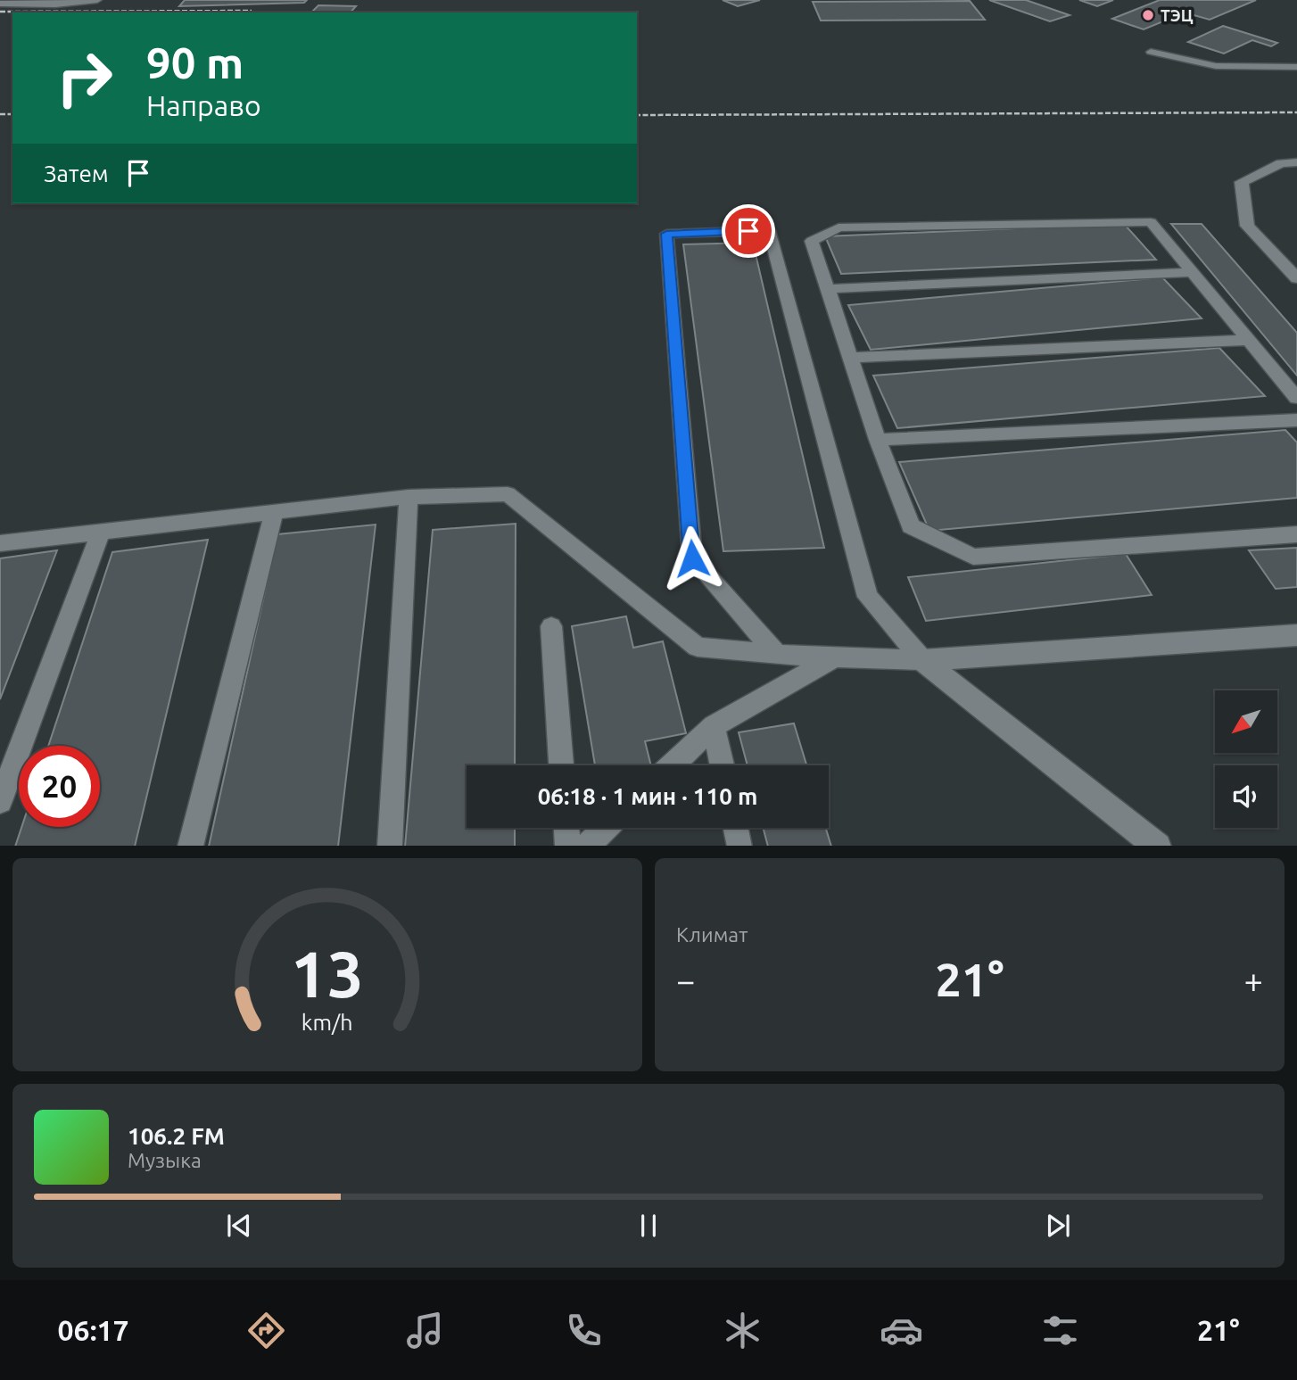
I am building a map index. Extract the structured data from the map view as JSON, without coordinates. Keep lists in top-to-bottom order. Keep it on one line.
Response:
{"places":["ТЭЦ"],"north":"bottom left","page":{"turn":["90 m","Направо"],"then":"Затем","limit":"20","trip":"06:18 · 1 мин · 110 m","tile":"Климат","heat":["−","21°","+"],"song":["106.2 FM","Музыка"],"tabs":["06:17","21°"],"gauge":["13","km/h"]}}
